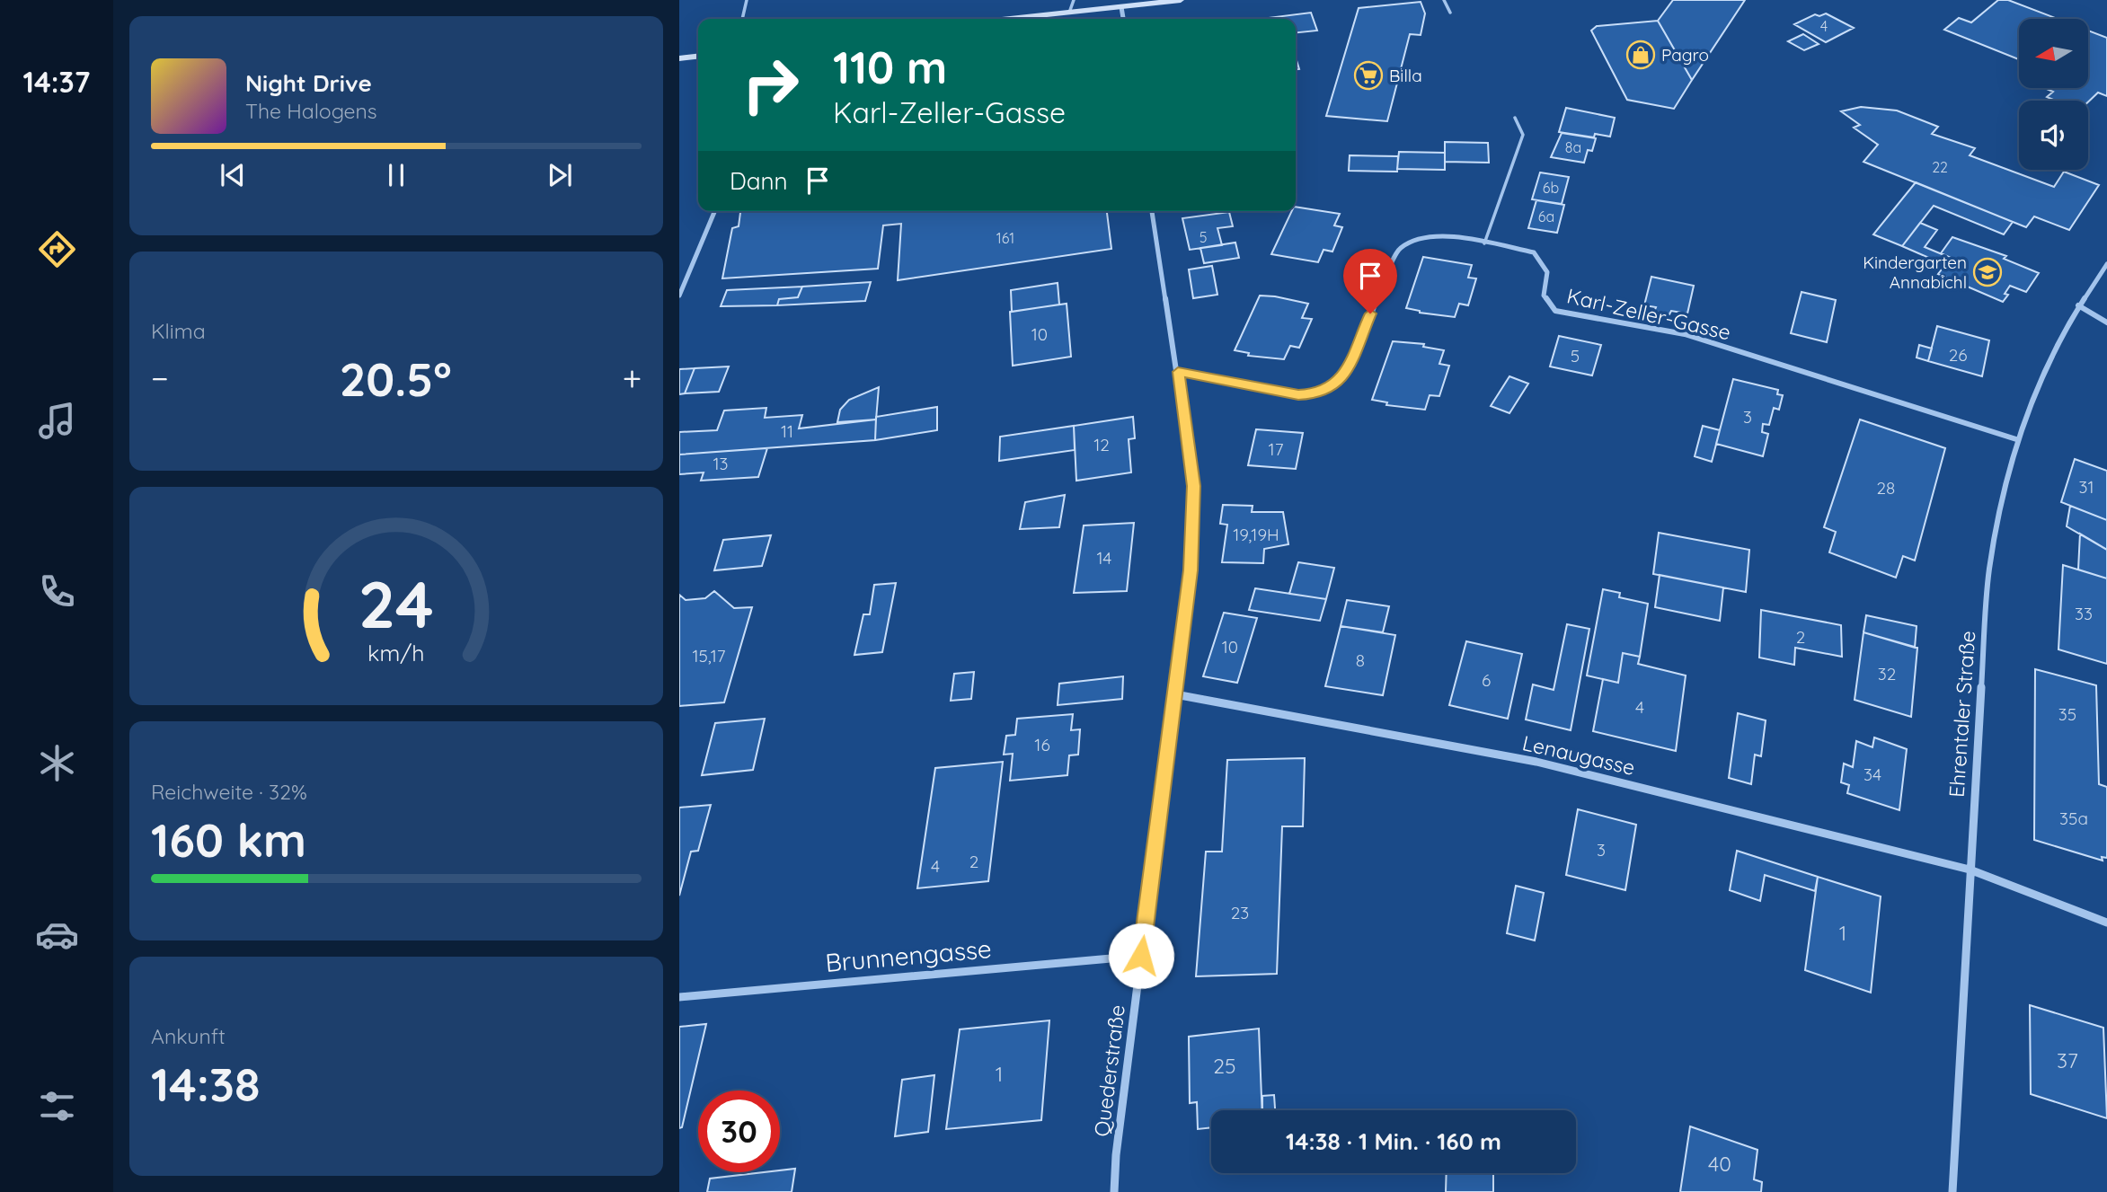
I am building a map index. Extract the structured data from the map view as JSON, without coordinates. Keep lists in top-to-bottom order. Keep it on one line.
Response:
{"streets":{"street":["Karl-Zeller-Gasse","Ehrentaler Straße","Lenaugasse","Brunnengasse","Quederstraße"]},"crossings":[["Karl-Zeller-Gasse","Ehrentaler Straße"],["Karl-Zeller-Gasse","Quederstraße"],["Ehrentaler Straße","Lenaugasse"],["Lenaugasse","Quederstraße"],["Brunnengasse","Quederstraße"]],"places":{"shop":["Pagro"],"supermarket":["Billa"],"school or university":["Kindergarten Annabichl"]},"house_numbers":["4","8a","22","6b","6a","5","161","10","26","5","3","11","12","17","13","31","28","19,19H","14","33","2","10","15,17","8","32","6","4","35","16","34","35a","3","2","4","23","1","37","25","1","40"],"north":"left","page":{"tabs":"14:37","turn":["110 m","Karl-Zeller-Gasse"],"song":["Night Drive","The Halogens"],"then":"Dann","tile":["Klima",["Reichweite · 32%","160 km"],["Ankunft","14:38"]],"heat":["−","20.5°","+"],"limit":"30","trip":"14:38 · 1 Min. · 160 m","gauge":["24","km/h"]}}
